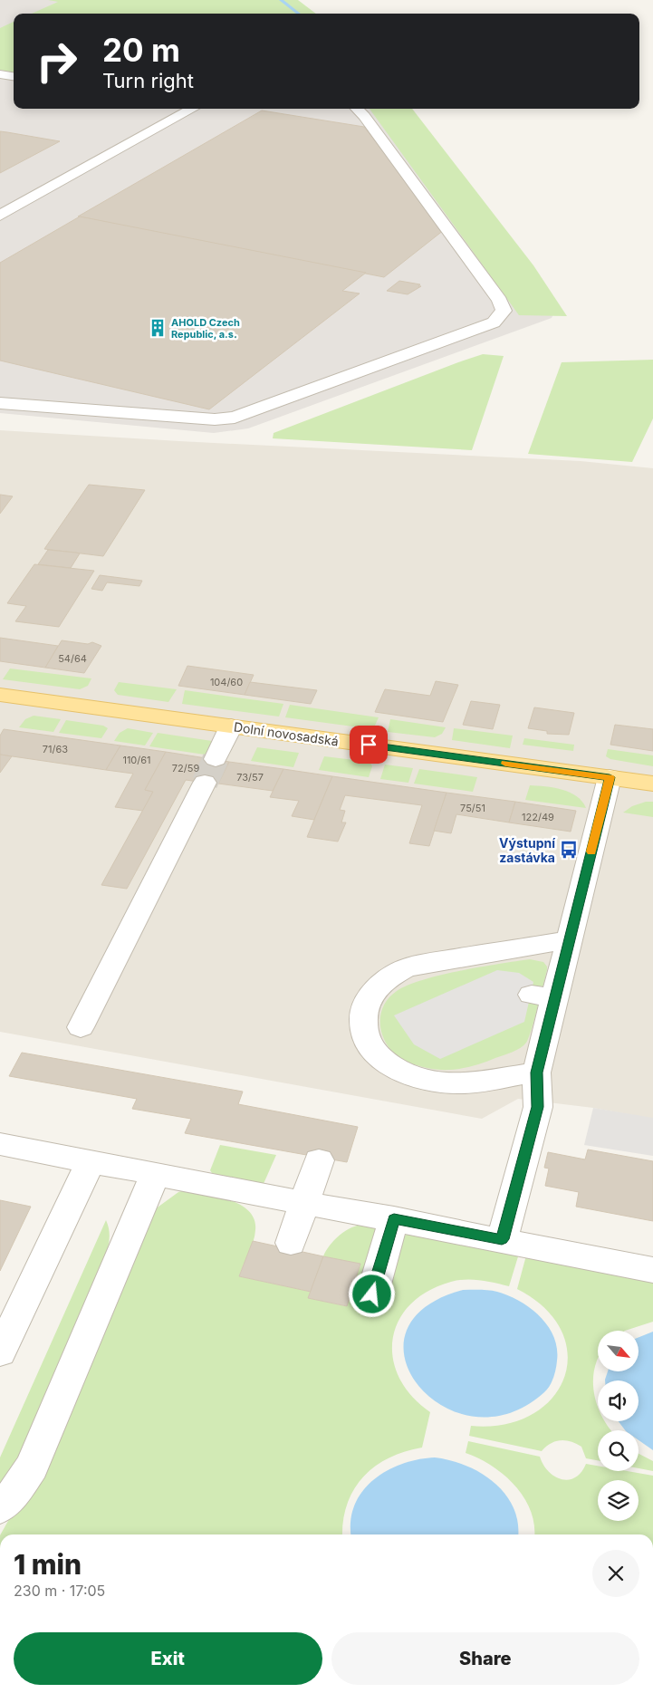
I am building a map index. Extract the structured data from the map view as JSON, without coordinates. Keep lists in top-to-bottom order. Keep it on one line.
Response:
{"streets":{"main road":["Dolní novosadská"]},"places":{"building":["AHOLD Czech Republic, a.s."],"bus stop":["Výstupní zastávka"]},"house_numbers":["54/64","104/60","71/63","110/61","72/59","73/57","75/51","122/49"],"north":"bottom right","page":{"turn":["20 m","Turn right"],"heading":["1 min","230 m · 17:05"],"buttons":["Exit","Share"]}}
